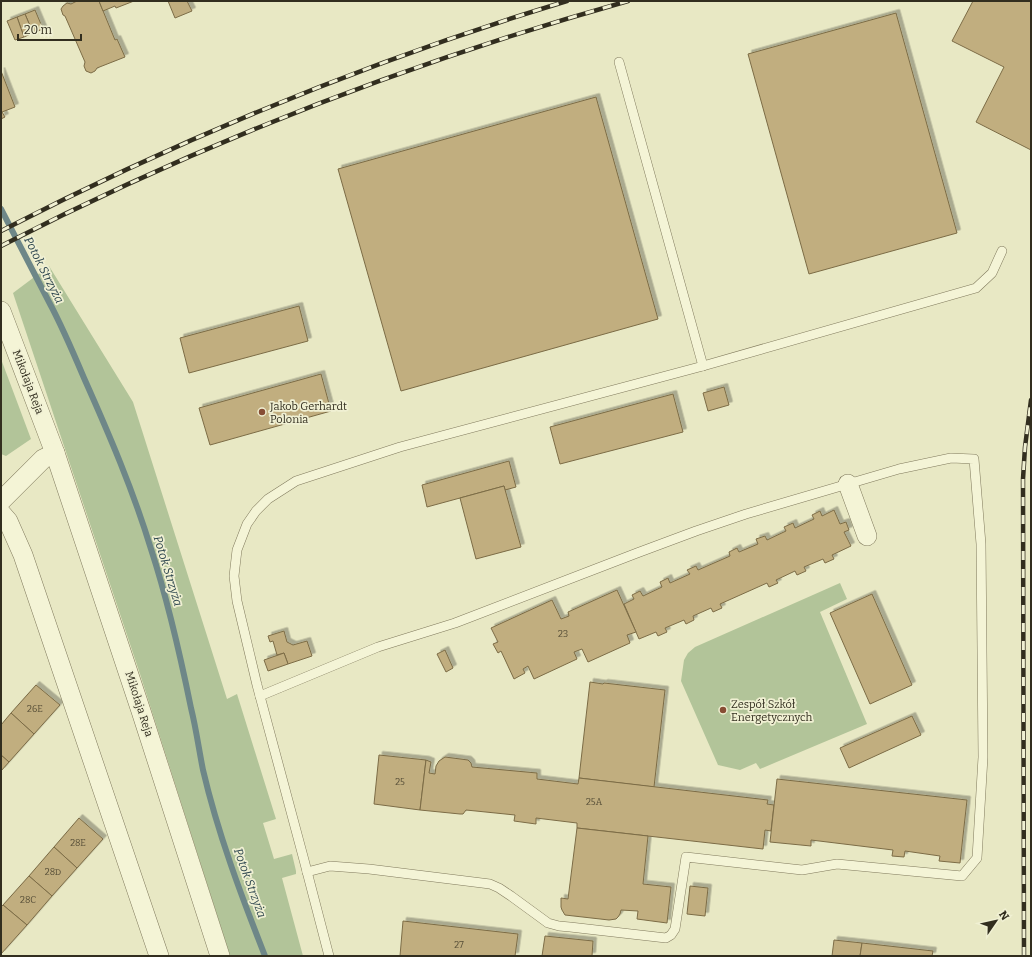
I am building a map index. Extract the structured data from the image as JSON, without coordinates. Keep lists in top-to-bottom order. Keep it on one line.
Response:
{"streets":{"street":["Mikołaja Reja"]},"water":["Potok Strzyża"],"places":["Jakob Gerhardt Polonia","Zespół Szkół Energetycznych"],"house_numbers":["23","26E","25","25A","28E","28D","28C","27"],"scale_bar":"20 m","north":"top right"}
